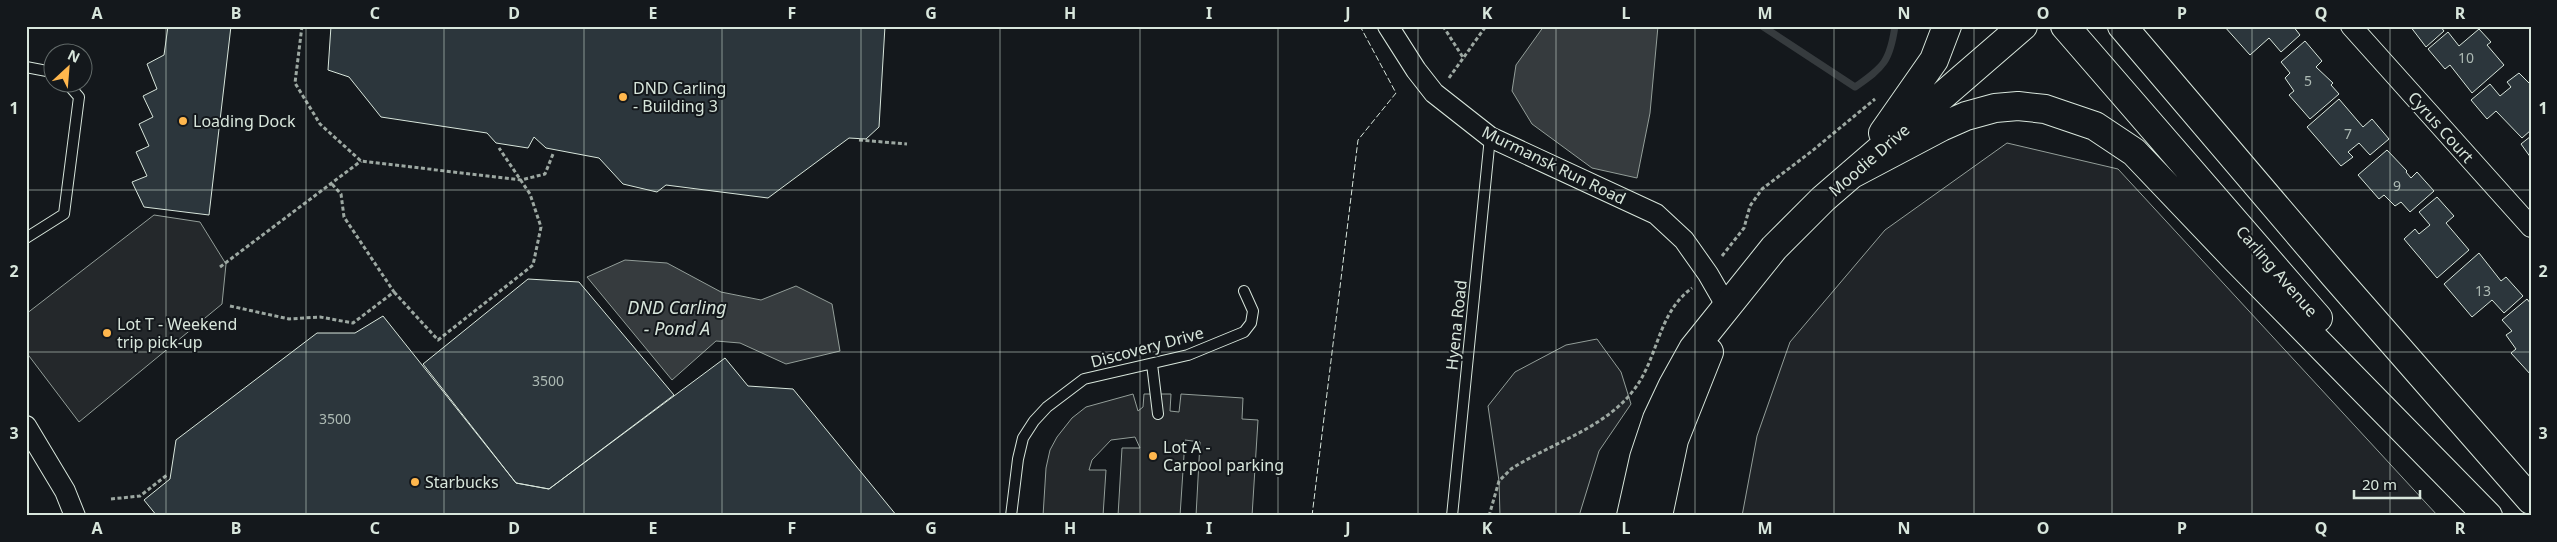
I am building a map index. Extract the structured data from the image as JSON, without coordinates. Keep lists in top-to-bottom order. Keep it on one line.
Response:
{"streets":{"main road":["Moodie Drive","Carling Avenue"],"street":["Cyrus Court","Murmansk Run Road"],"lane":["Hyena Road","Discovery Drive"]},"crossings":[["Moodie Drive","Murmansk Run Road"],["Murmansk Run Road","Hyena Road"]],"water":["DND Carling - Pond A"],"places":["DND Carling - Building 3","Loading Dock","Lot T - Weekend trip pick-up","Lot A - Carpool parking","Starbucks"],"house_numbers":["10","5","7","9","13","3500","3500"],"scale_bar":"20 m","north":"top right","grid":{"columns":["A","B","C","D","E","F","G","H","I","J","K","L","M","N","O","P","Q","R"],"rows":["1","2","3"]}}
